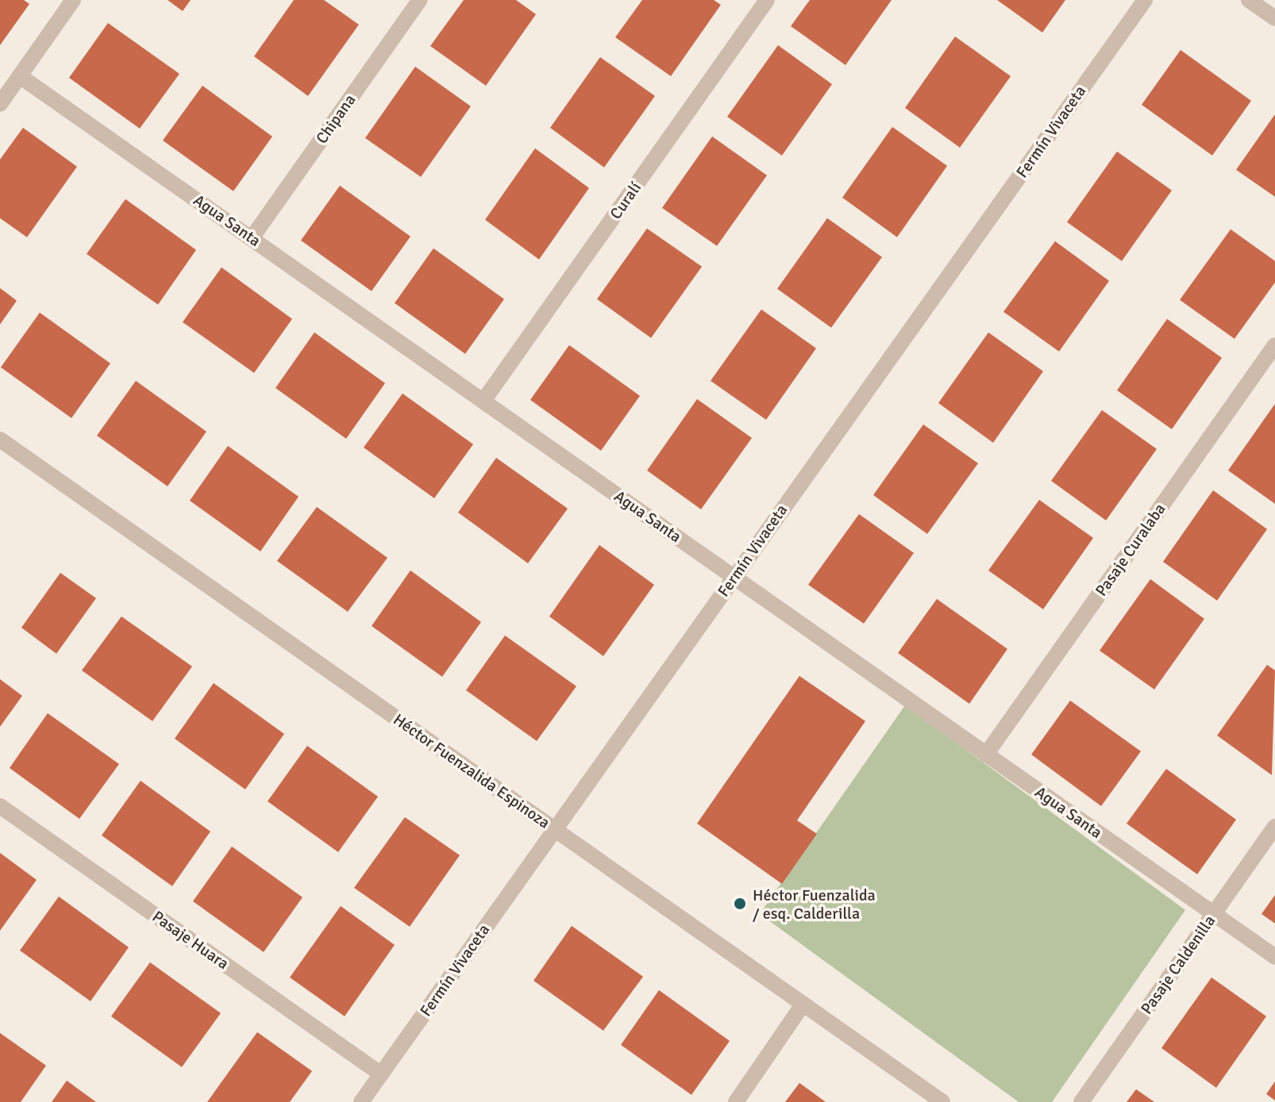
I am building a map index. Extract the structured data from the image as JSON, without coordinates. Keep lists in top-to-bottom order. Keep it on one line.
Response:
{"streets":{"street":["Chipana","Fermín Vivaceta","Curalí","Agua Santa","Pasaje Curalaba","Héctor Fuenzalida Espinoza","Pasaje Huara","Pasaje Caldenilla"]},"crossings":[["Chipana","Agua Santa"],["Fermín Vivaceta","Agua Santa"],["Fermín Vivaceta","Héctor Fuenzalida Espinoza"],["Fermín Vivaceta","Pasaje Huara"],["Curalí","Agua Santa"],["Agua Santa","Pasaje Curalaba"],["Agua Santa","Pasaje Caldenilla"]],"places":["Héctor Fuenzalida / esq. Calderilla"]}
